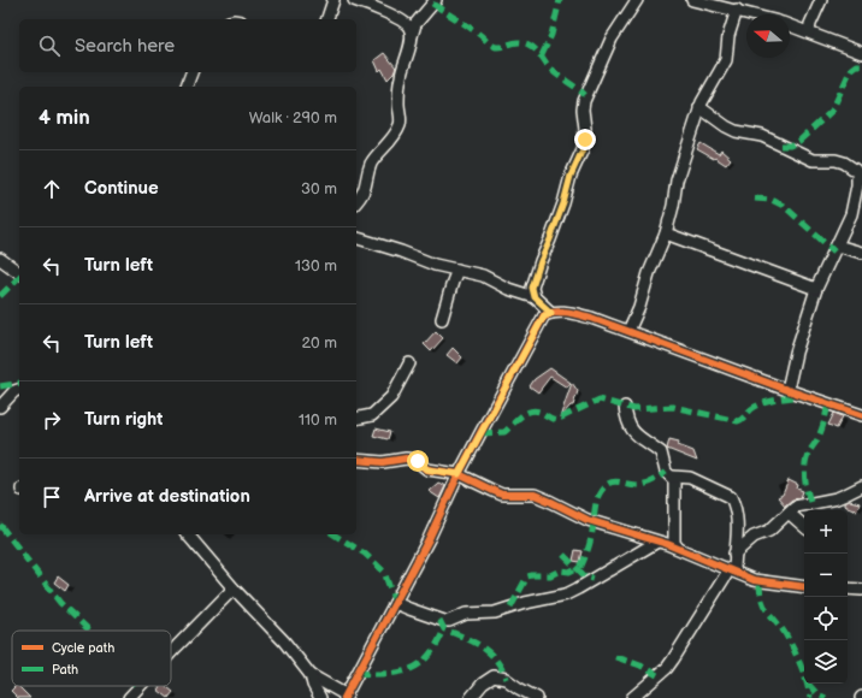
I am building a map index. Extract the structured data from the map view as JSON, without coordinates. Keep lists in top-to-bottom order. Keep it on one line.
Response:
{"legend":["Cycle path","Path"],"north":"left","page":{"search":"Search here","heading":["4 min","Walk · 290 m"],"list":[["Continue","30 m"],["Turn left","130 m"],["Turn left","20 m"],["Turn right","110 m"],"Arrive at destination"],"map_buttons":["+","−"]}}
